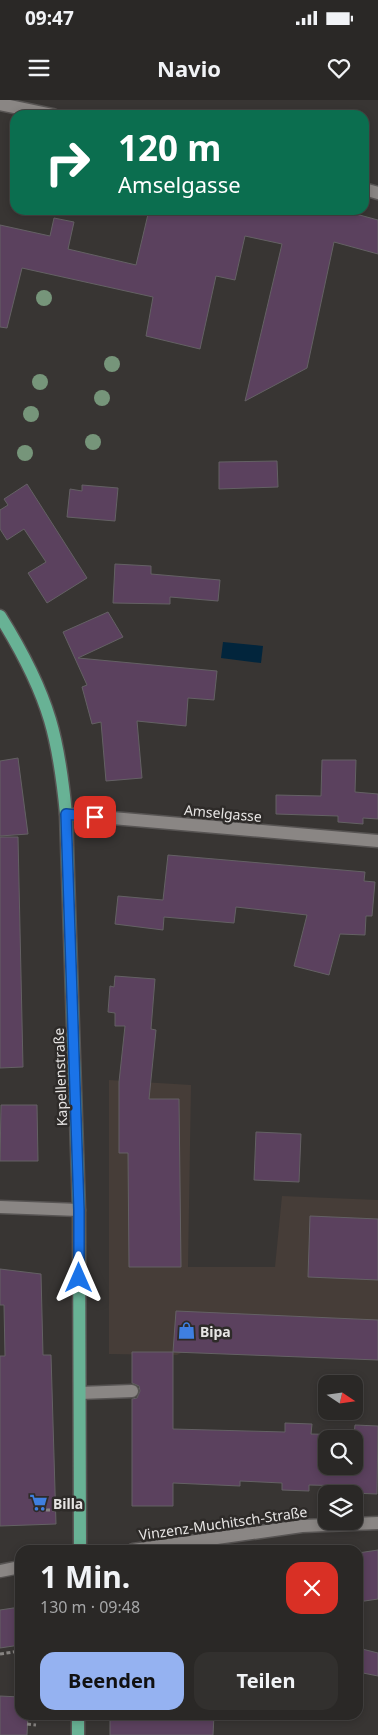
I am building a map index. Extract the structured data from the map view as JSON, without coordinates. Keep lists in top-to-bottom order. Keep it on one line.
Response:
{"streets":{"main road":["Kapellenstraße"],"street":["Amselgasse","Vinzenz-Muchitsch-Straße"]},"crossings":[["Amselgasse","Kapellenstraße"]],"places":{"shop":["Bipa"],"supermarket":["Billa"]},"north":"right","page":{"status":"09:47","header":"Navio","turn":["120 m","Amselgasse"],"heading":["1 Min.","130 m · 09:48"],"buttons":["Beenden","Teilen"]}}
